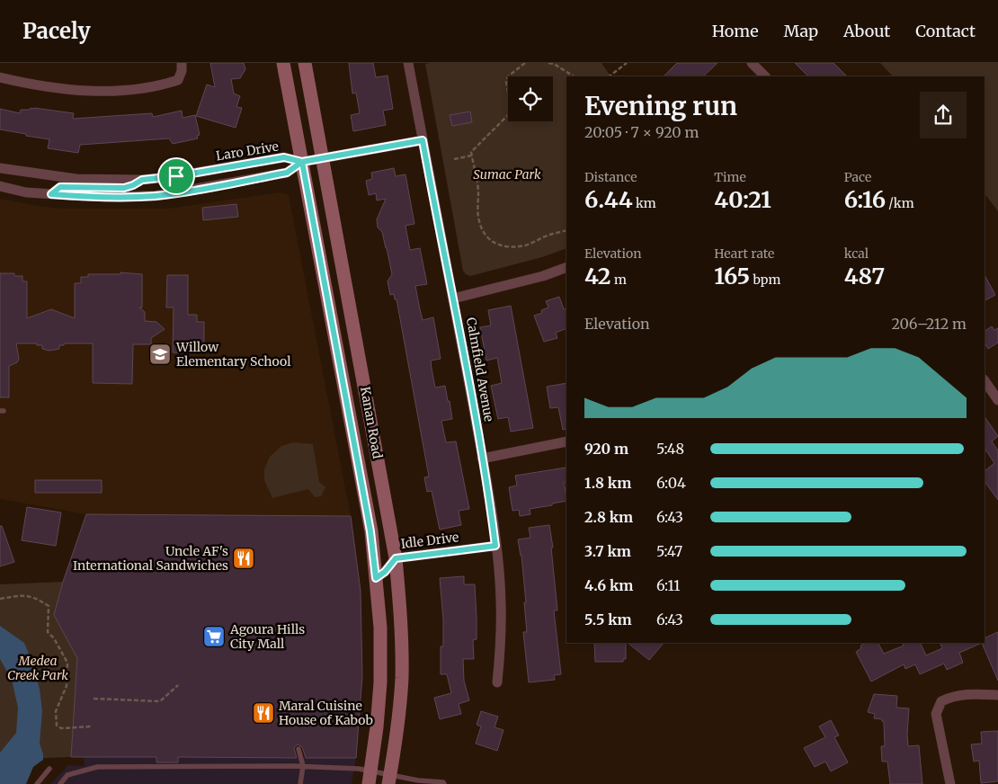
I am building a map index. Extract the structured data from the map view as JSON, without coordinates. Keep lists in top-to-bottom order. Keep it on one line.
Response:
{"streets":{"main road":["Kanan Road"],"street":["Laro Drive","Calmfield Avenue","Idle Drive"]},"crossings":[["Laro Drive","Calmfield Avenue"],["Laro Drive","Kanan Road"],["Calmfield Avenue","Idle Drive"],["Kanan Road","Idle Drive"]],"parks":["Sumac Park","Medea Creek Park"],"places":{"school or university":["Willow Elementary School"],"restaurant":["Uncle AF's International Sandwiches","Maral Cuisine House of Kabob"],"supermarket":["Agoura Hills City Mall"]},"page":{"header":"Pacely","nav":["Home","Map","About","Contact"],"heading":["Evening run","20:05 · 7 × 920 m"],"stats":[["Distance","6.44 km"],["Time","40:21"],["Pace","6:16 /km"],["Elevation","42 m"],["Heart rate","165 bpm"],["kcal","487"]],"chart":["Elevation","206–212 m"],"list":[{"name":"920 m","note":"5:48"},{"name":"1.8 km","note":"6:04"},{"name":"2.8 km","note":"6:43"},{"name":"3.7 km","note":"5:47"},{"name":"4.6 km","note":"6:11"},{"name":"5.5 km","note":"6:43"}]}}
